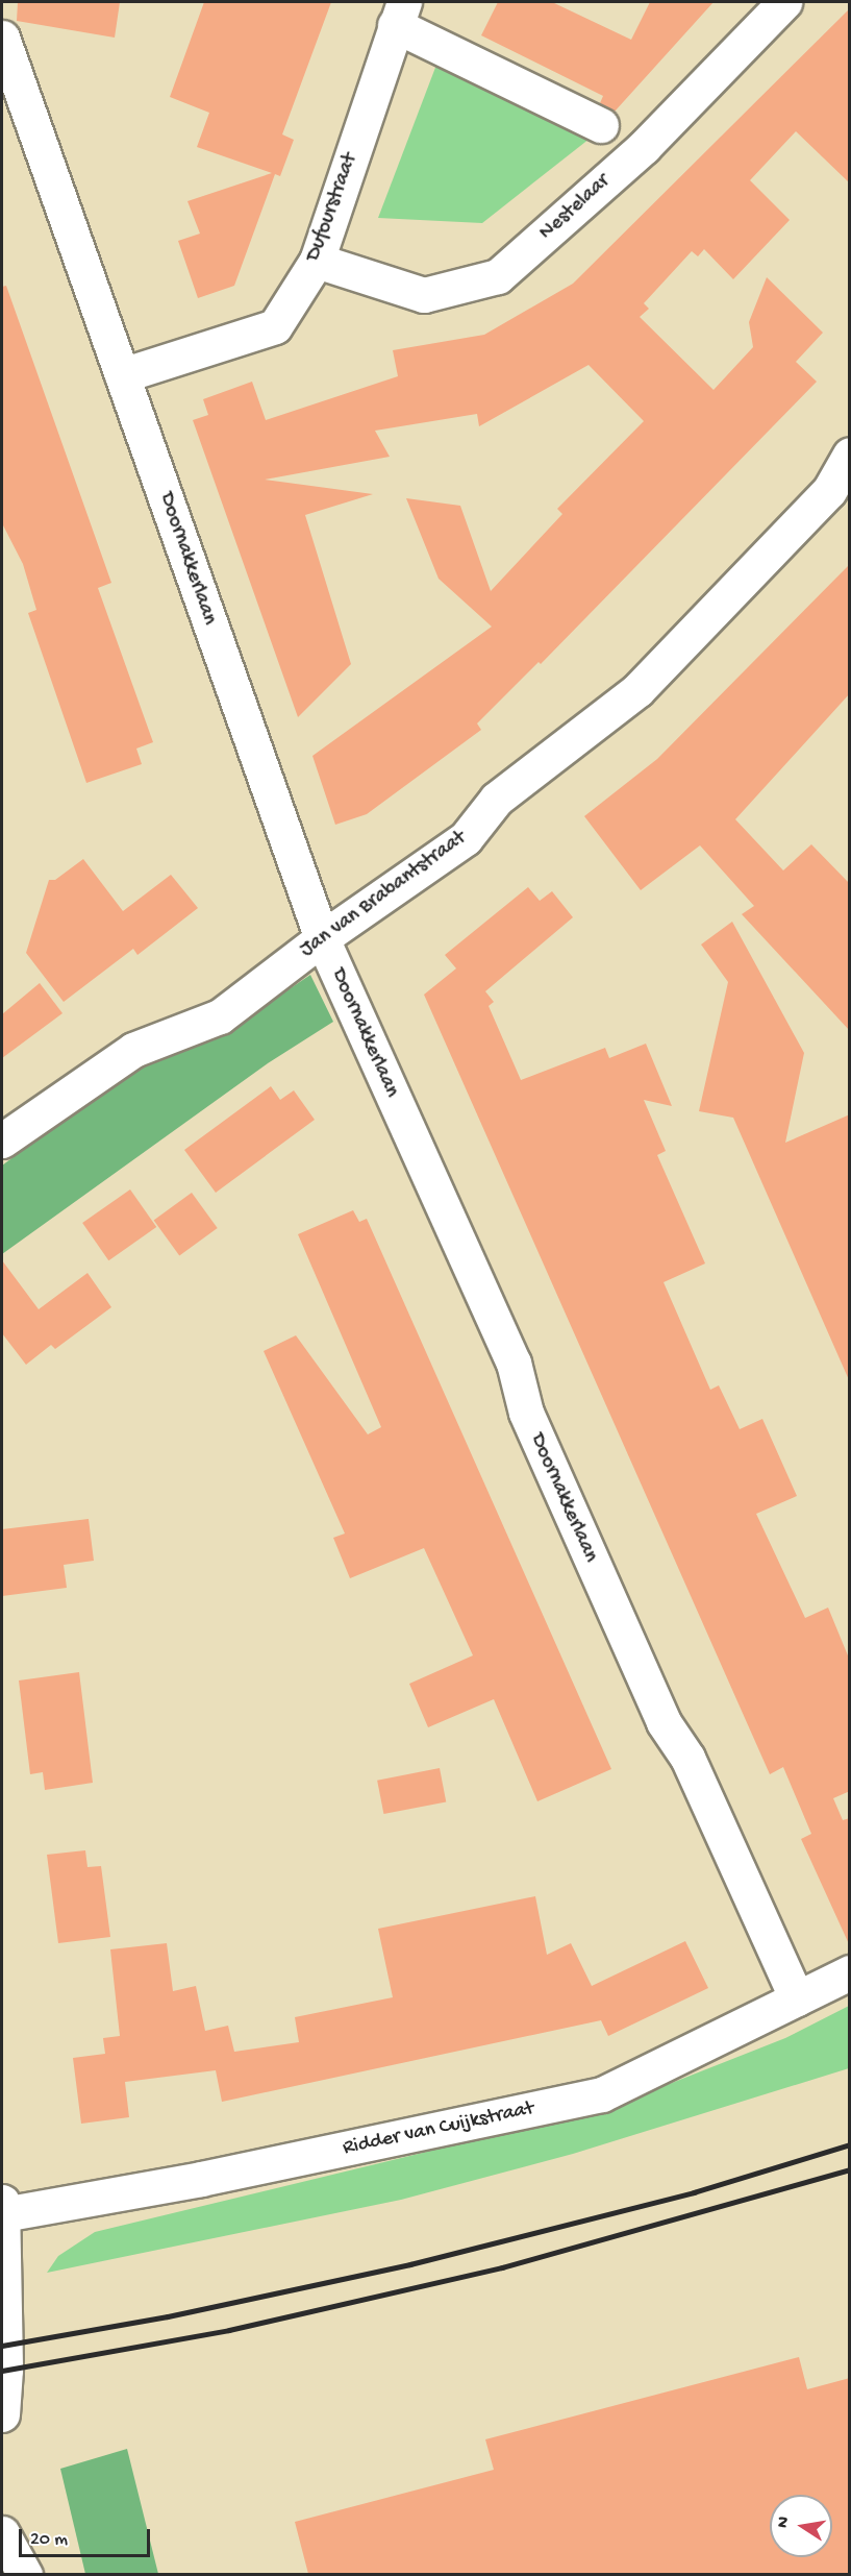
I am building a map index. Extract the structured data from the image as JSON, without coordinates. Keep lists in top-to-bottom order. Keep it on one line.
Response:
{"streets":{"street":["Dufourstraat","Nestelaar","Doornakkerlaan","Jan van Brabantstraat","Ridder van Cuijkstraat"]},"crossings":[["Dufourstraat","Nestelaar"],["Dufourstraat","Doornakkerlaan"],["Doornakkerlaan","Jan van Brabantstraat"],["Doornakkerlaan","Ridder van Cuijkstraat"]],"scale_bar":"20 m","north":"left"}
